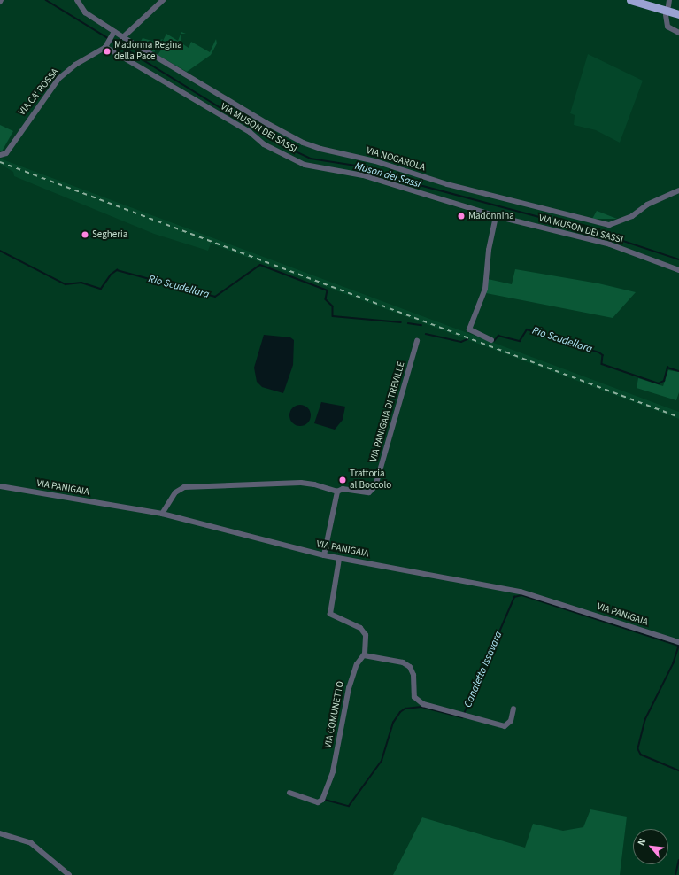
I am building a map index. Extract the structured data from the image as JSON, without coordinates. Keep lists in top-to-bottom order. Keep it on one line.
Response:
{"streets":{"street":["VIA CA' ROSSA","VIA MUSON DEI SASSI","VIA NOGAROLA","VIA PANIGAIA DI TREVILLE","VIA PANIGAIA","VIA COMUNETTO"]},"crossings":[["VIA CA' ROSSA","VIA MUSON DEI SASSI"],["VIA PANIGAIA DI TREVILLE","VIA PANIGAIA"],["VIA PANIGAIA","VIA COMUNETTO"]],"water":["Muson dei Sassi","Rio Scudellara","Canaletta Issavara"],"places":["Madonna Regina della Pace","Madonnina","Segheria","Trattoria al Boccolo"],"north":"top left"}
